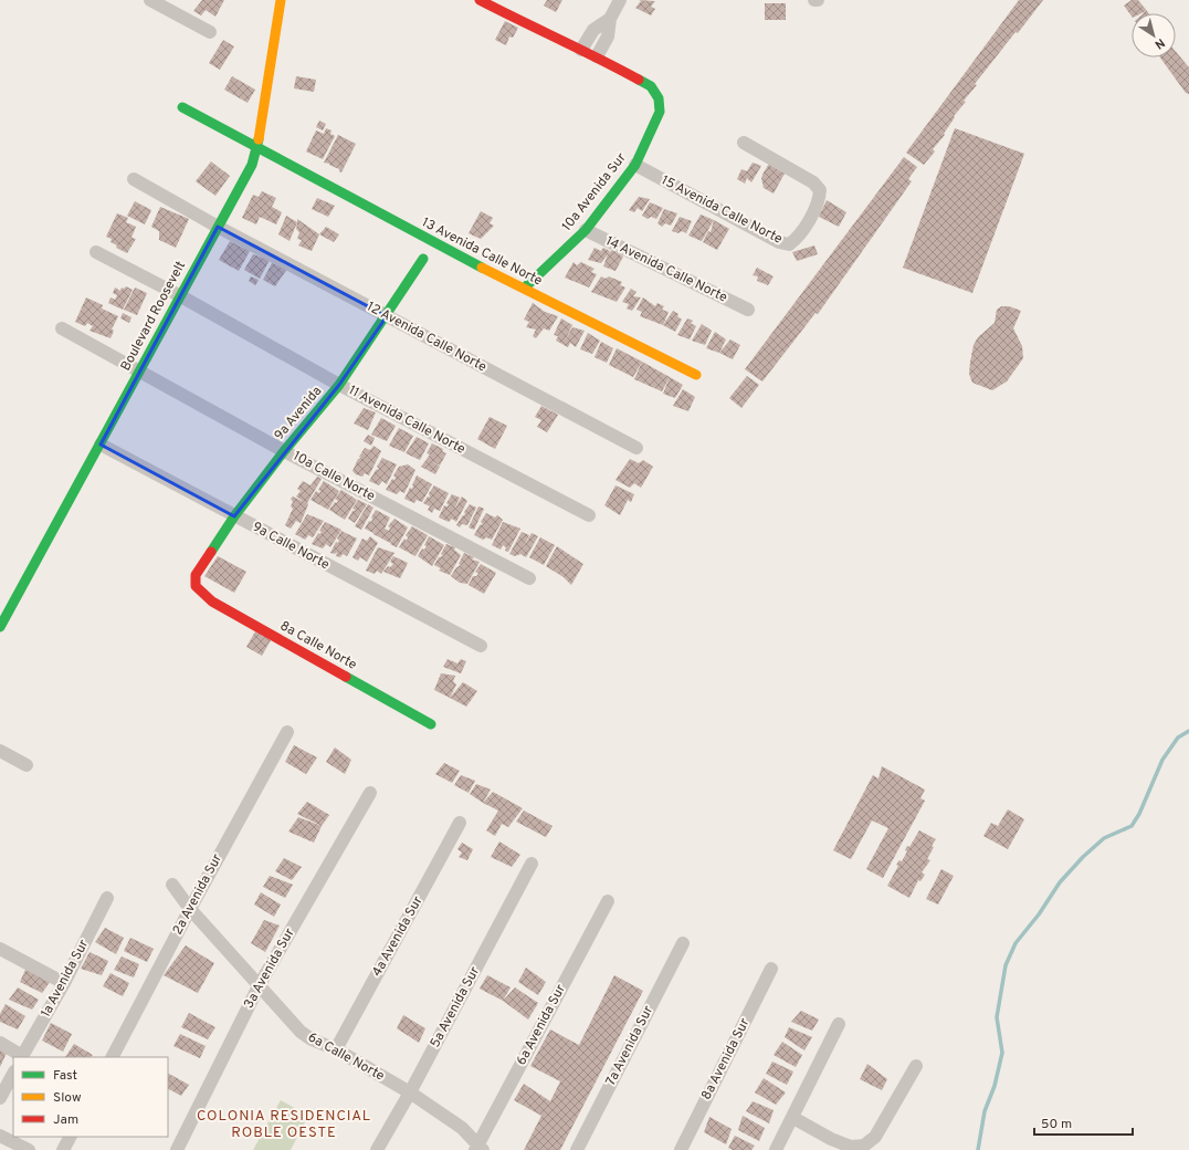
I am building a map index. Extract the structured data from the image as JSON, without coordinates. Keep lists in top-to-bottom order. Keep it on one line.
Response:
{"streets":{"street":["10a Avenida Sur","15 Avenida Calle Norte","13 Avenida Calle Norte","14 Avenida Calle Norte","Boulevard Roosevelt","12 Avenida Calle Norte","9a Avenida","11 Avenida Calle Norte","10a Calle Norte","9a Calle Norte","8a Calle Norte","2a Avenida Sur","4a Avenida Sur","3a Avenida Sur","1a Avenida Sur","5a Avenida Sur","6a Avenida Sur","7a Avenida Sur","6a Calle Norte","8a Avenida Sur"]},"crossings":[["10a Avenida Sur","15 Avenida Calle Norte"],["10a Avenida Sur","13 Avenida Calle Norte"],["10a Avenida Sur","14 Avenida Calle Norte"],["13 Avenida Calle Norte","Boulevard Roosevelt"],["Boulevard Roosevelt","12 Avenida Calle Norte"],["Boulevard Roosevelt","11 Avenida Calle Norte"],["Boulevard Roosevelt","10a Calle Norte"],["Boulevard Roosevelt","9a Calle Norte"],["12 Avenida Calle Norte","9a Avenida"],["9a Avenida","11 Avenida Calle Norte"],["9a Avenida","10a Calle Norte"],["9a Avenida","9a Calle Norte"],["9a Avenida","8a Calle Norte"],["2a Avenida Sur","6a Calle Norte"],["4a Avenida Sur","6a Calle Norte"],["3a Avenida Sur","6a Calle Norte"],["5a Avenida Sur","6a Calle Norte"],["6a Avenida Sur","6a Calle Norte"]],"districts":["COLONIA RESIDENCIAL ROBLE OESTE"],"legend":["Fast","Slow","Jam"],"scale_bar":"50 m","north":"bottom right"}
